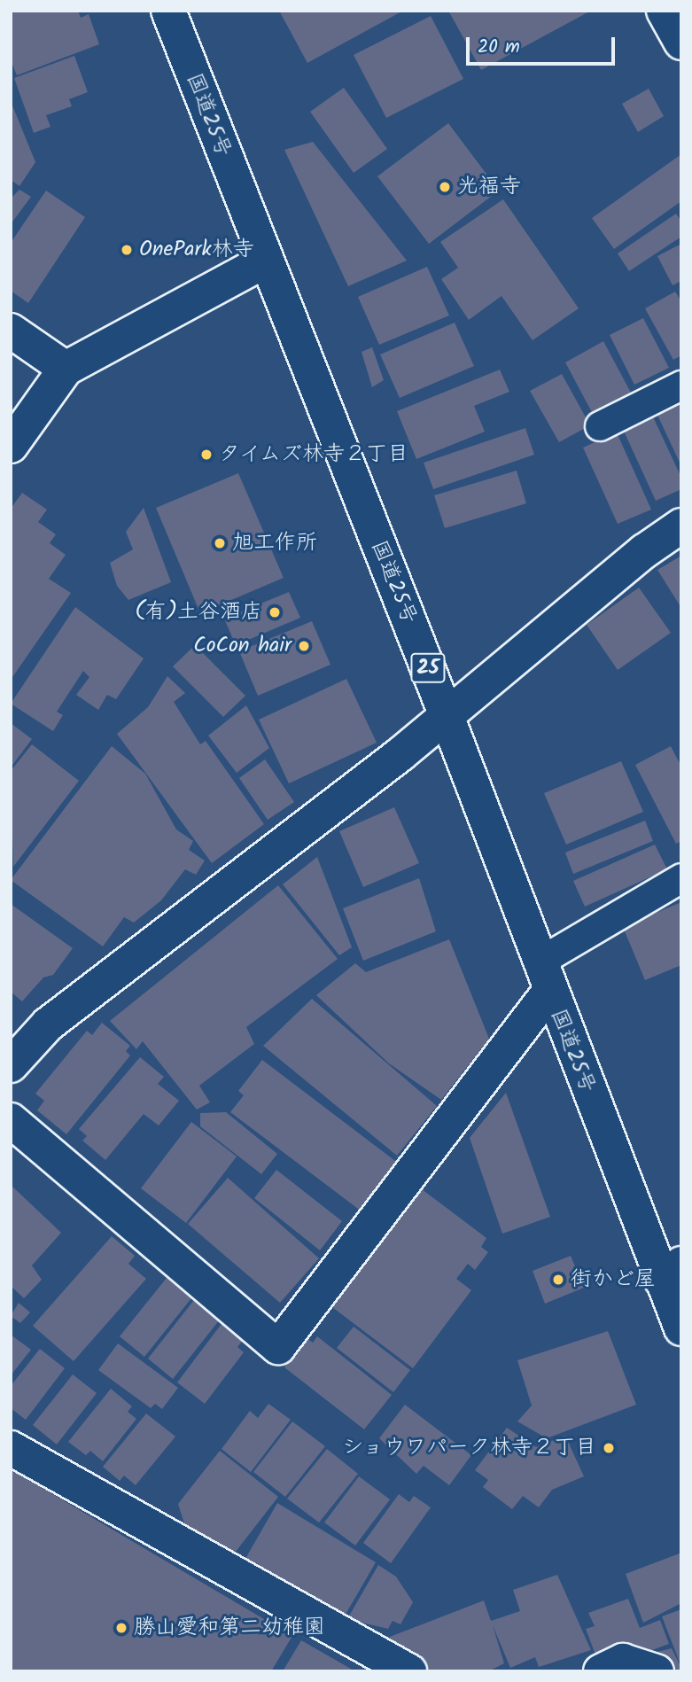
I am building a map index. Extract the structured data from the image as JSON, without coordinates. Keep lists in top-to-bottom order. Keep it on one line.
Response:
{"streets":{"main road":["国道25号","25"]},"places":["光福寺","OnePark林寺","タイムズ林寺２丁目","旭工作所","(有)土谷酒店","CoCon hair","街かど屋","ショウワパーク林寺２丁目","勝山愛和第二幼稚園"],"scale_bar":"20 m"}
